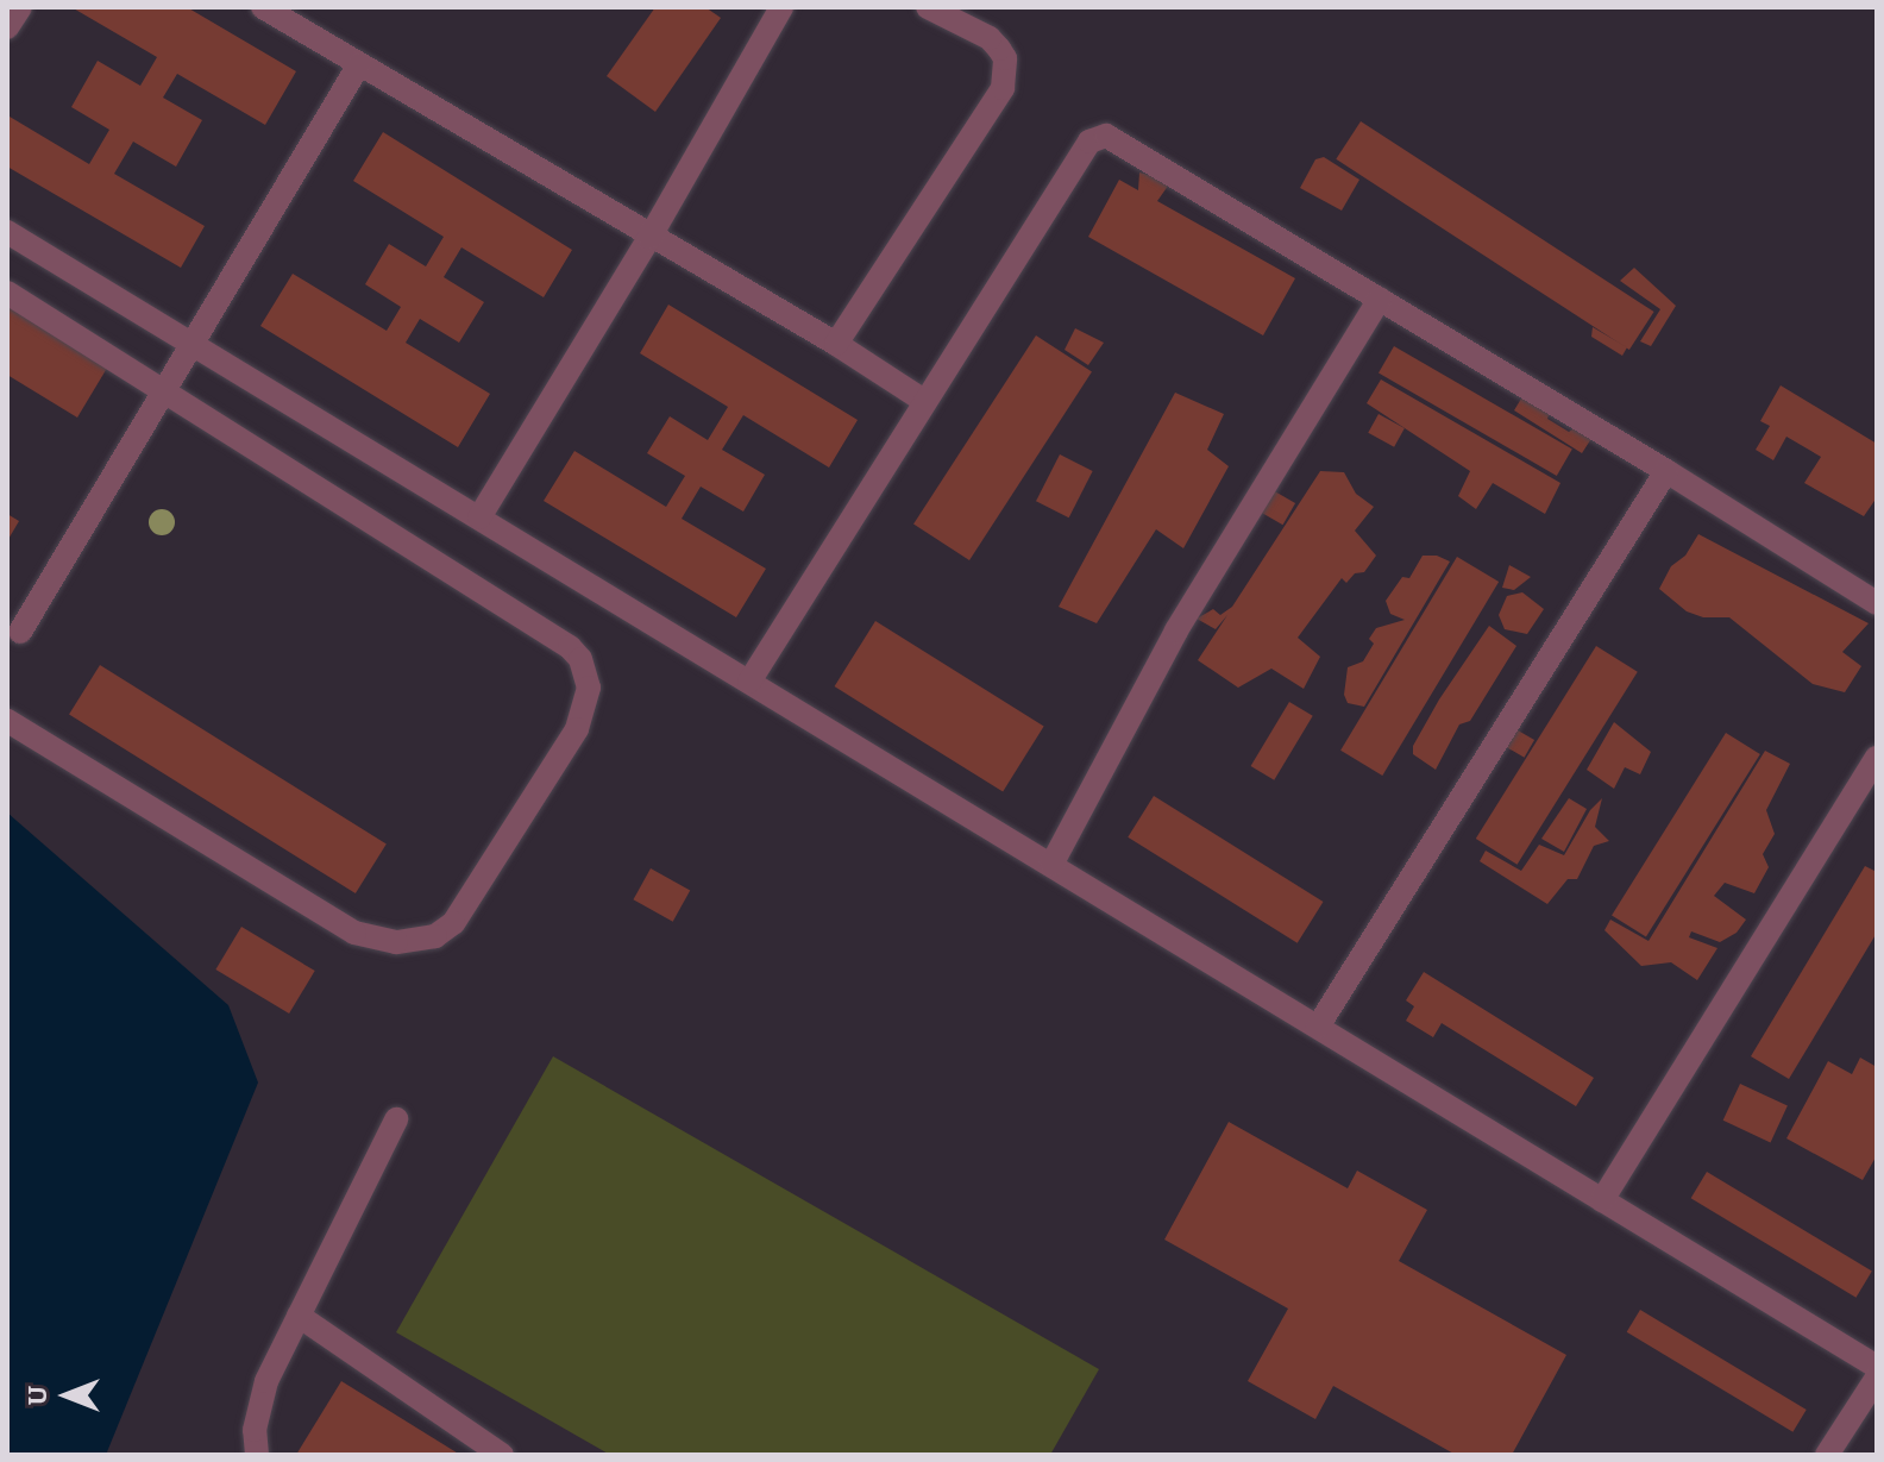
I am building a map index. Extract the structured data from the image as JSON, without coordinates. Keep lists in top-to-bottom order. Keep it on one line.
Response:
{"north":"left"}
